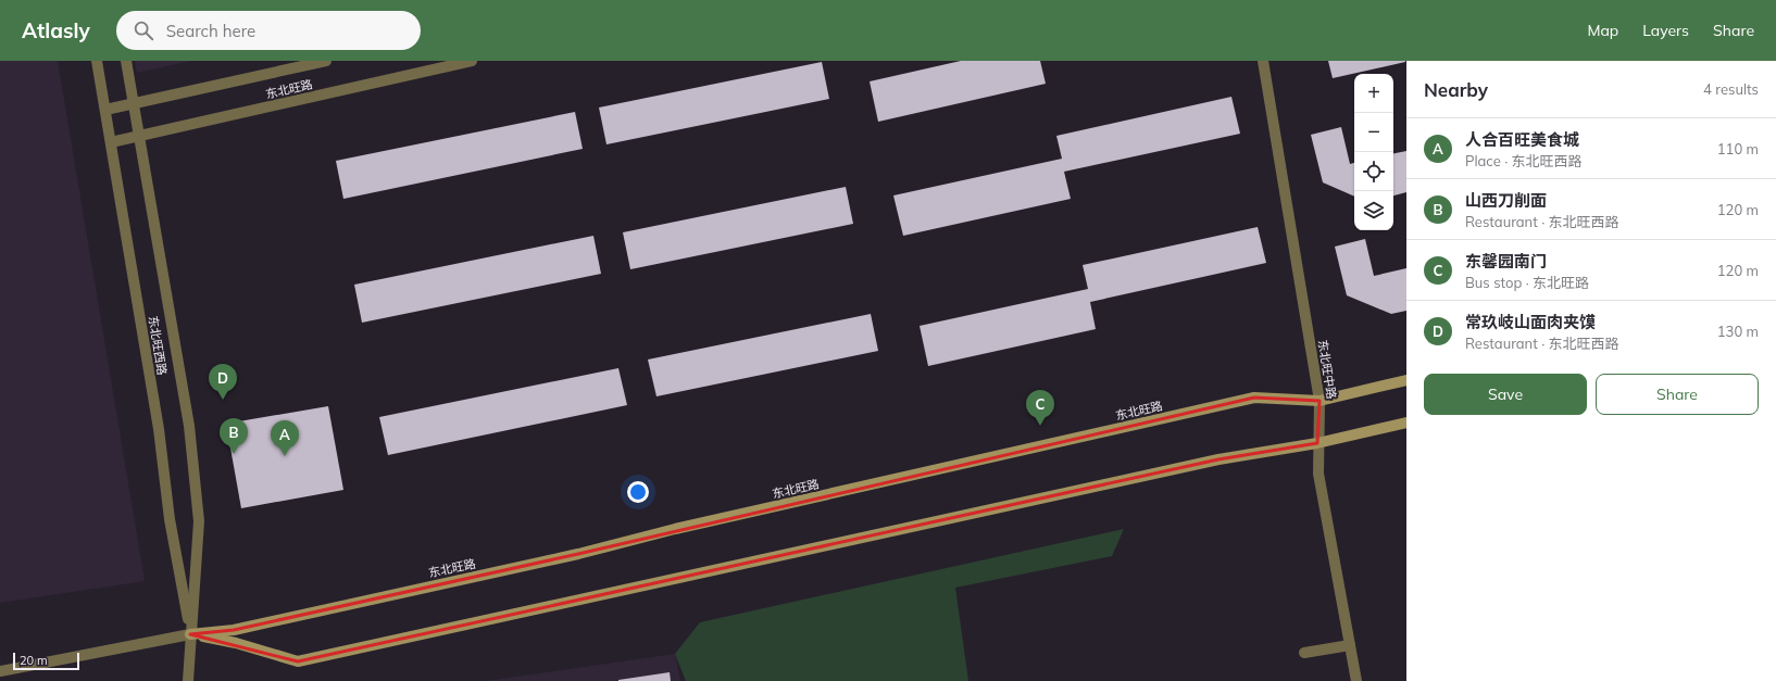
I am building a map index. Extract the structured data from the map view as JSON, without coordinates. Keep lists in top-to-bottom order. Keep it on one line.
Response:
{"streets":{"main road":["东北旺路"],"street":["东北旺西路","东北旺中路"]},"crossings":[["东北旺路","东北旺西路"],["东北旺路","东北旺中路"]],"scale_bar":"20 m","page":{"header":"Atlasly","search":"Search here","nav":["Map","Layers","Share"],"heading":["Nearby","4 results"],"map_buttons":["+","−"],"list":[{"mark":"A","name":"人合百旺美食城","note":"Place · 东北旺西路","value":"110 m"},{"mark":"B","name":"山西刀削面","note":"Restaurant · 东北旺西路","value":"120 m"},{"mark":"C","name":"东馨园南门","note":"Bus stop · 东北旺路","value":"120 m"},{"mark":"D","name":"常玖岐山面肉夹馍","note":"Restaurant · 东北旺西路","value":"130 m"}],"buttons":["Save","Share"],"pins":["D","C","B","A"],"scale":"20 m"}}
